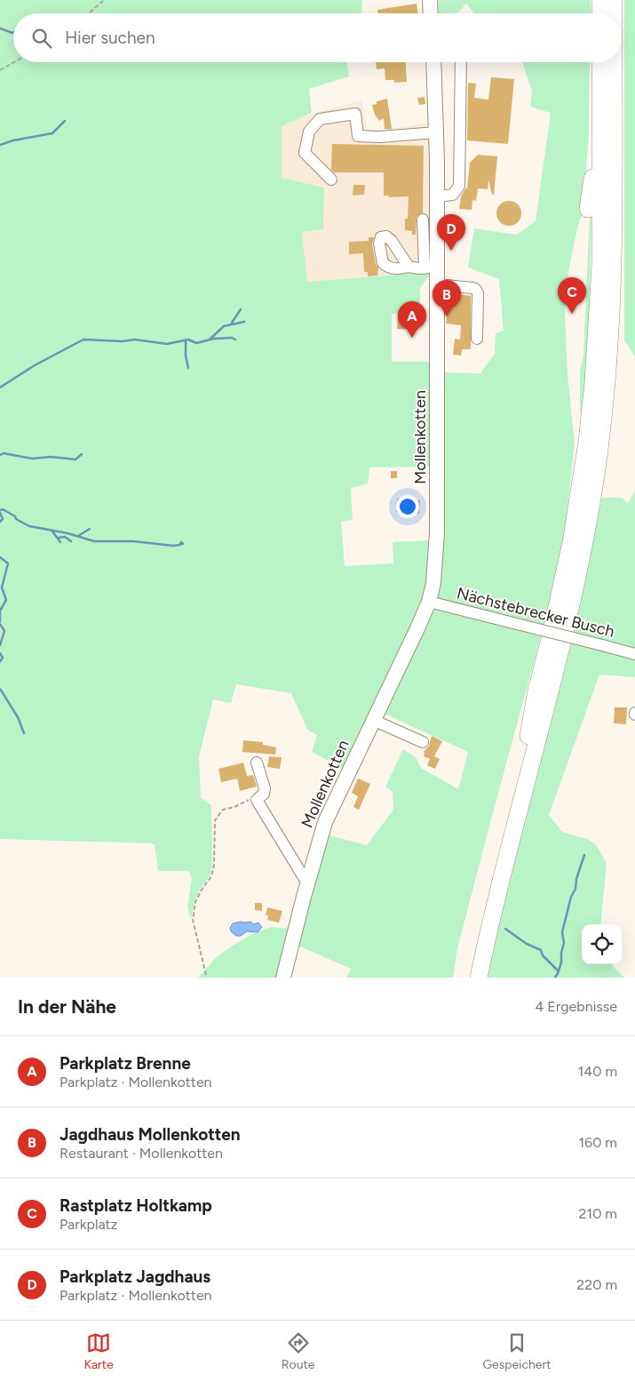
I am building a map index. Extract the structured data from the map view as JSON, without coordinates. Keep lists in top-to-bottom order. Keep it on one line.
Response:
{"streets":{"main road":["Mollenkotten"],"street":["Nächstebrecker Busch"]},"crossings":[["Mollenkotten","Nächstebrecker Busch"]],"page":{"search":"Hier suchen","pins":["D","C","B","A"],"heading":["In der Nähe","4 Ergebnisse"],"list":[{"mark":"A","name":"Parkplatz Brenne","note":"Parkplatz · Mollenkotten","value":"140 m"},{"mark":"B","name":"Jagdhaus Mollenkotten","note":"Restaurant · Mollenkotten","value":"160 m"},{"mark":"C","name":"Rastplatz Holtkamp","note":"Parkplatz","value":"210 m"},{"mark":"D","name":"Parkplatz Jagdhaus","note":"Parkplatz · Mollenkotten","value":"220 m"}],"nav":["Karte","Route","Gespeichert"]}}
